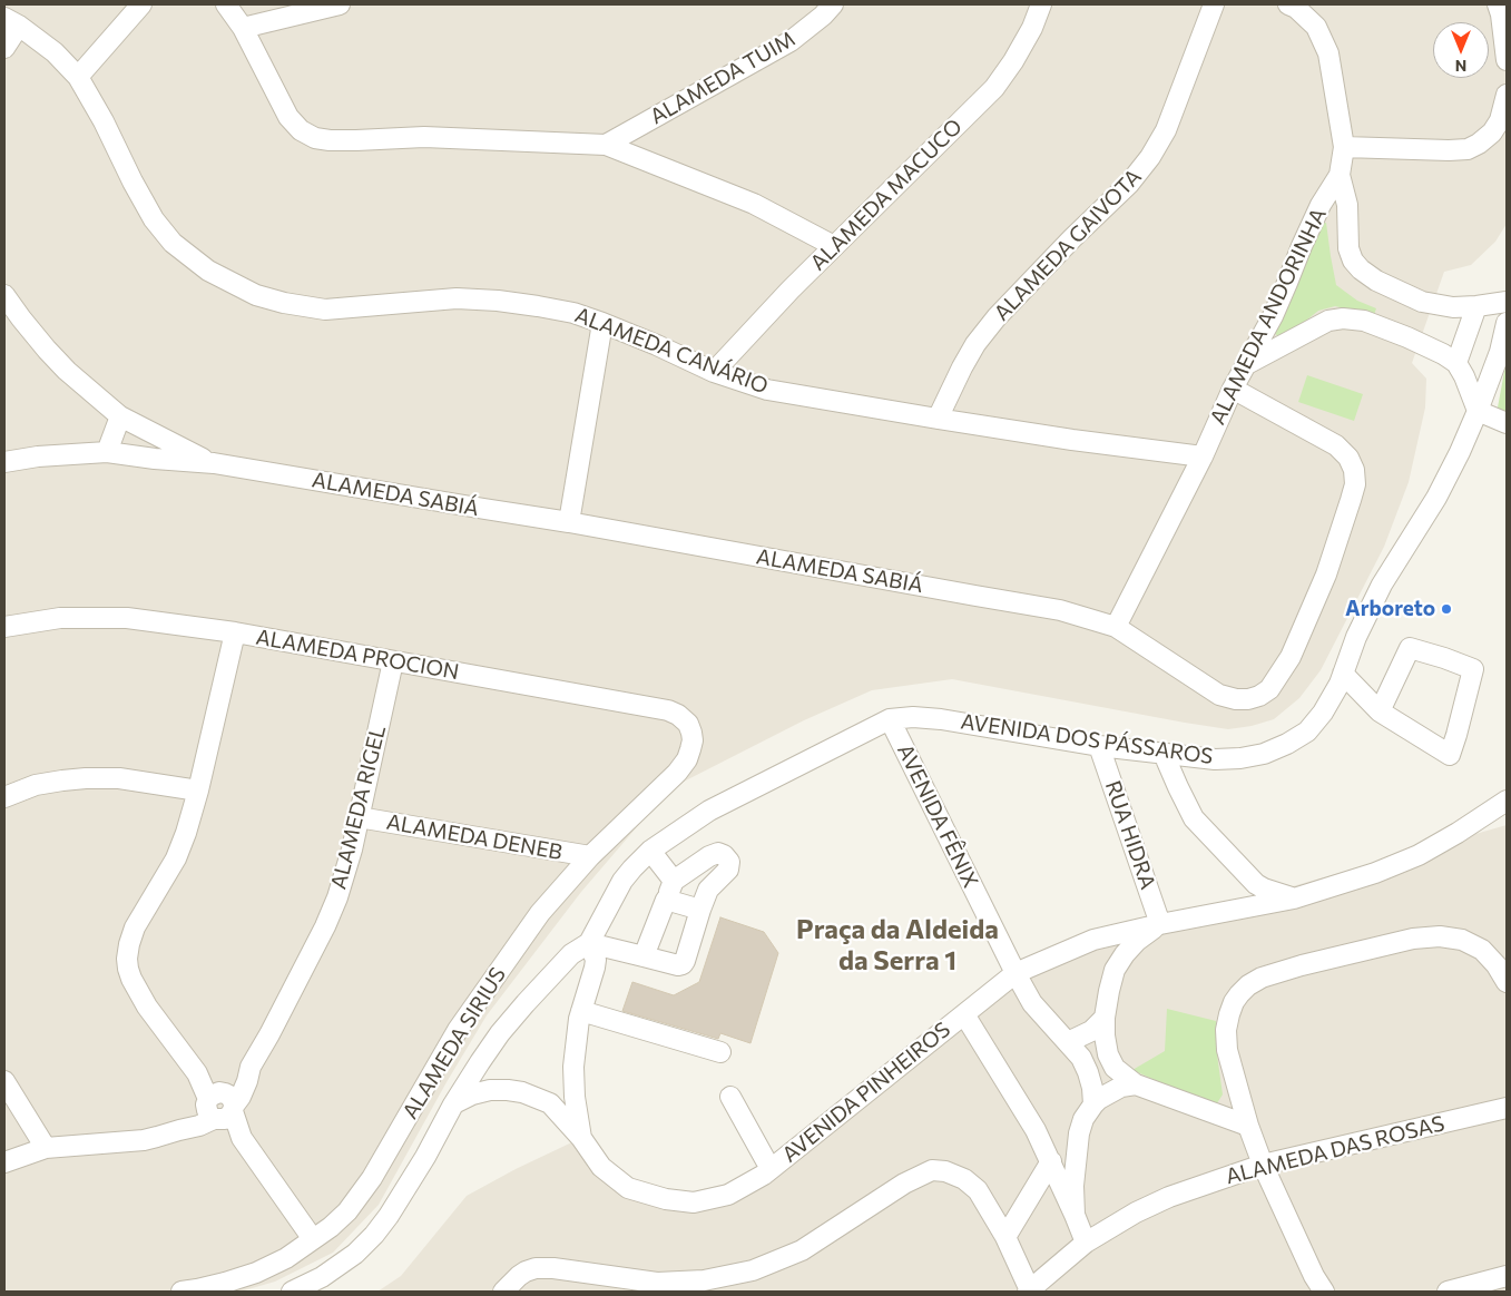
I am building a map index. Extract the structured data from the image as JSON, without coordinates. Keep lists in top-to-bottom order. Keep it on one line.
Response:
{"streets":{"street":["ALAMEDA TUIM","ALAMEDA MACUCO","ALAMEDA GAIVOTA","ALAMEDA ANDORINHA","ALAMEDA CANÁRIO","ALAMEDA SABIÁ","ALAMEDA PROCION","AVENIDA DOS PÁSSAROS","ALAMEDA RIGEL","AVENIDA FÊNIX","RUA HIDRA","ALAMEDA DENEB","ALAMEDA SIRIUS","AVENIDA PINHEIROS","ALAMEDA DAS ROSAS"]},"crossings":[["ALAMEDA MACUCO","ALAMEDA CANÁRIO"],["ALAMEDA GAIVOTA","ALAMEDA CANÁRIO"],["ALAMEDA ANDORINHA","ALAMEDA CANÁRIO"],["ALAMEDA ANDORINHA","ALAMEDA SABIÁ"],["ALAMEDA PROCION","ALAMEDA RIGEL"],["ALAMEDA PROCION","ALAMEDA SIRIUS"],["AVENIDA DOS PÁSSAROS","AVENIDA FÊNIX"],["AVENIDA DOS PÁSSAROS","RUA HIDRA"],["AVENIDA DOS PÁSSAROS","AVENIDA PINHEIROS"],["ALAMEDA RIGEL","ALAMEDA DENEB"],["AVENIDA FÊNIX","AVENIDA PINHEIROS"],["RUA HIDRA","AVENIDA PINHEIROS"],["ALAMEDA DENEB","ALAMEDA SIRIUS"]],"districts":["Praça da Aldeida da Serra 1"],"places":["Arboreto"],"north":"bottom"}
